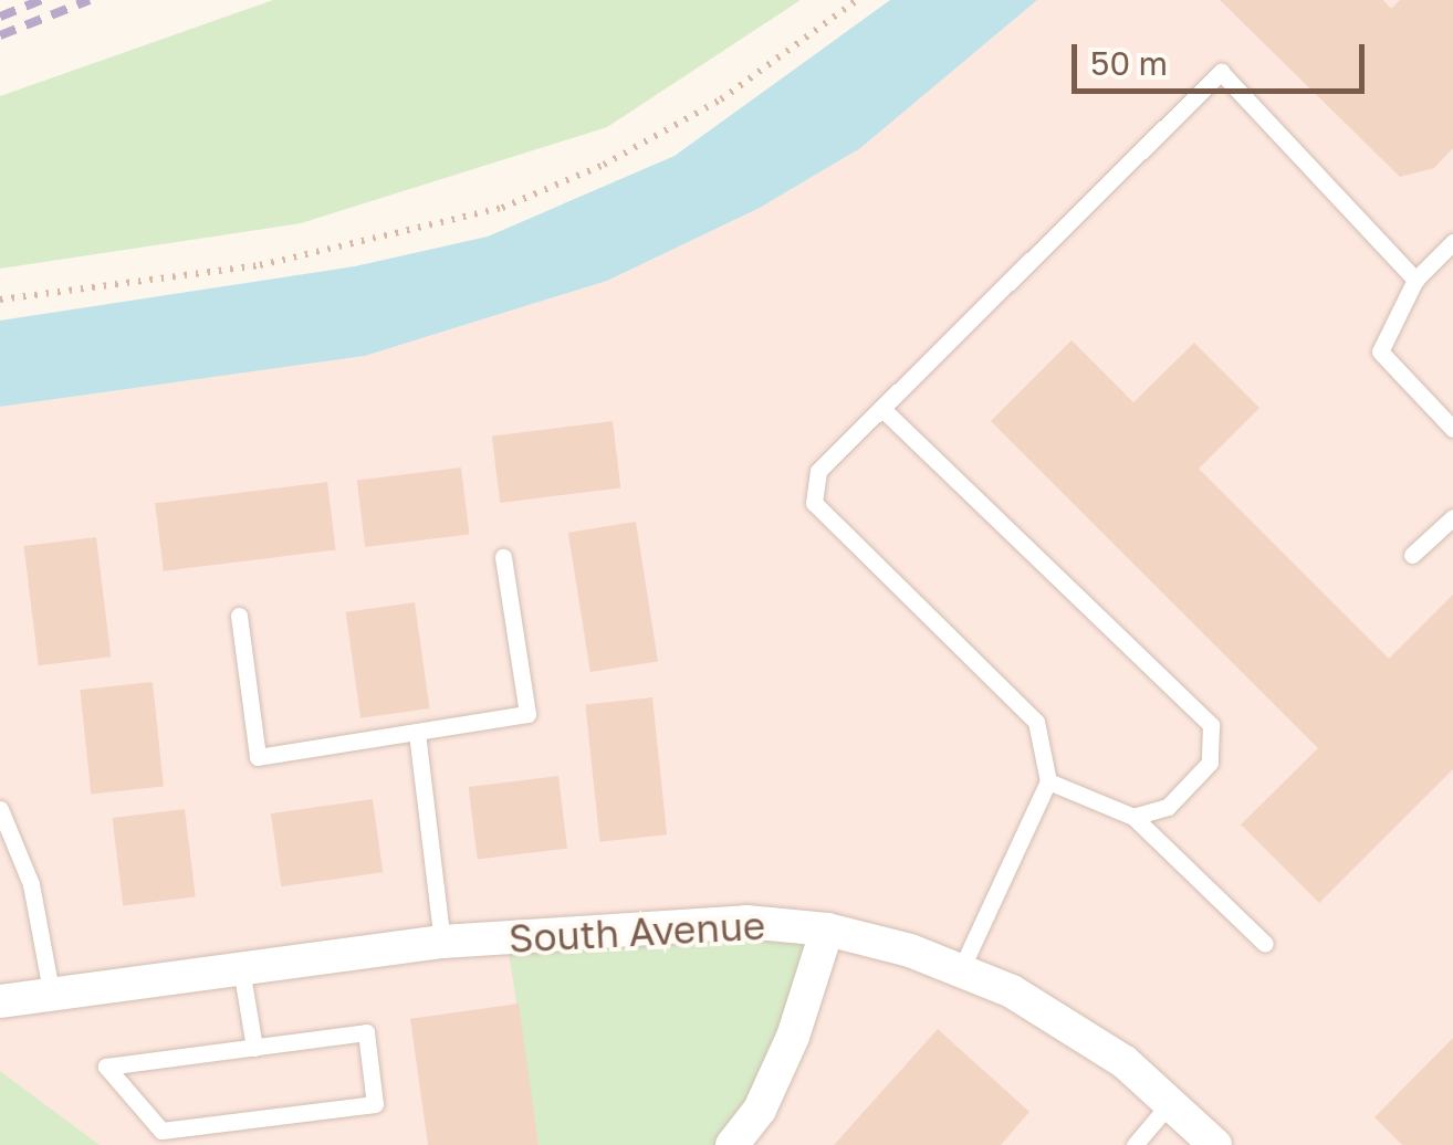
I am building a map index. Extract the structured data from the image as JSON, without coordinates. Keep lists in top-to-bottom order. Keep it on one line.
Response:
{"streets":{"street":["South Avenue"]},"scale_bar":"50 m"}
